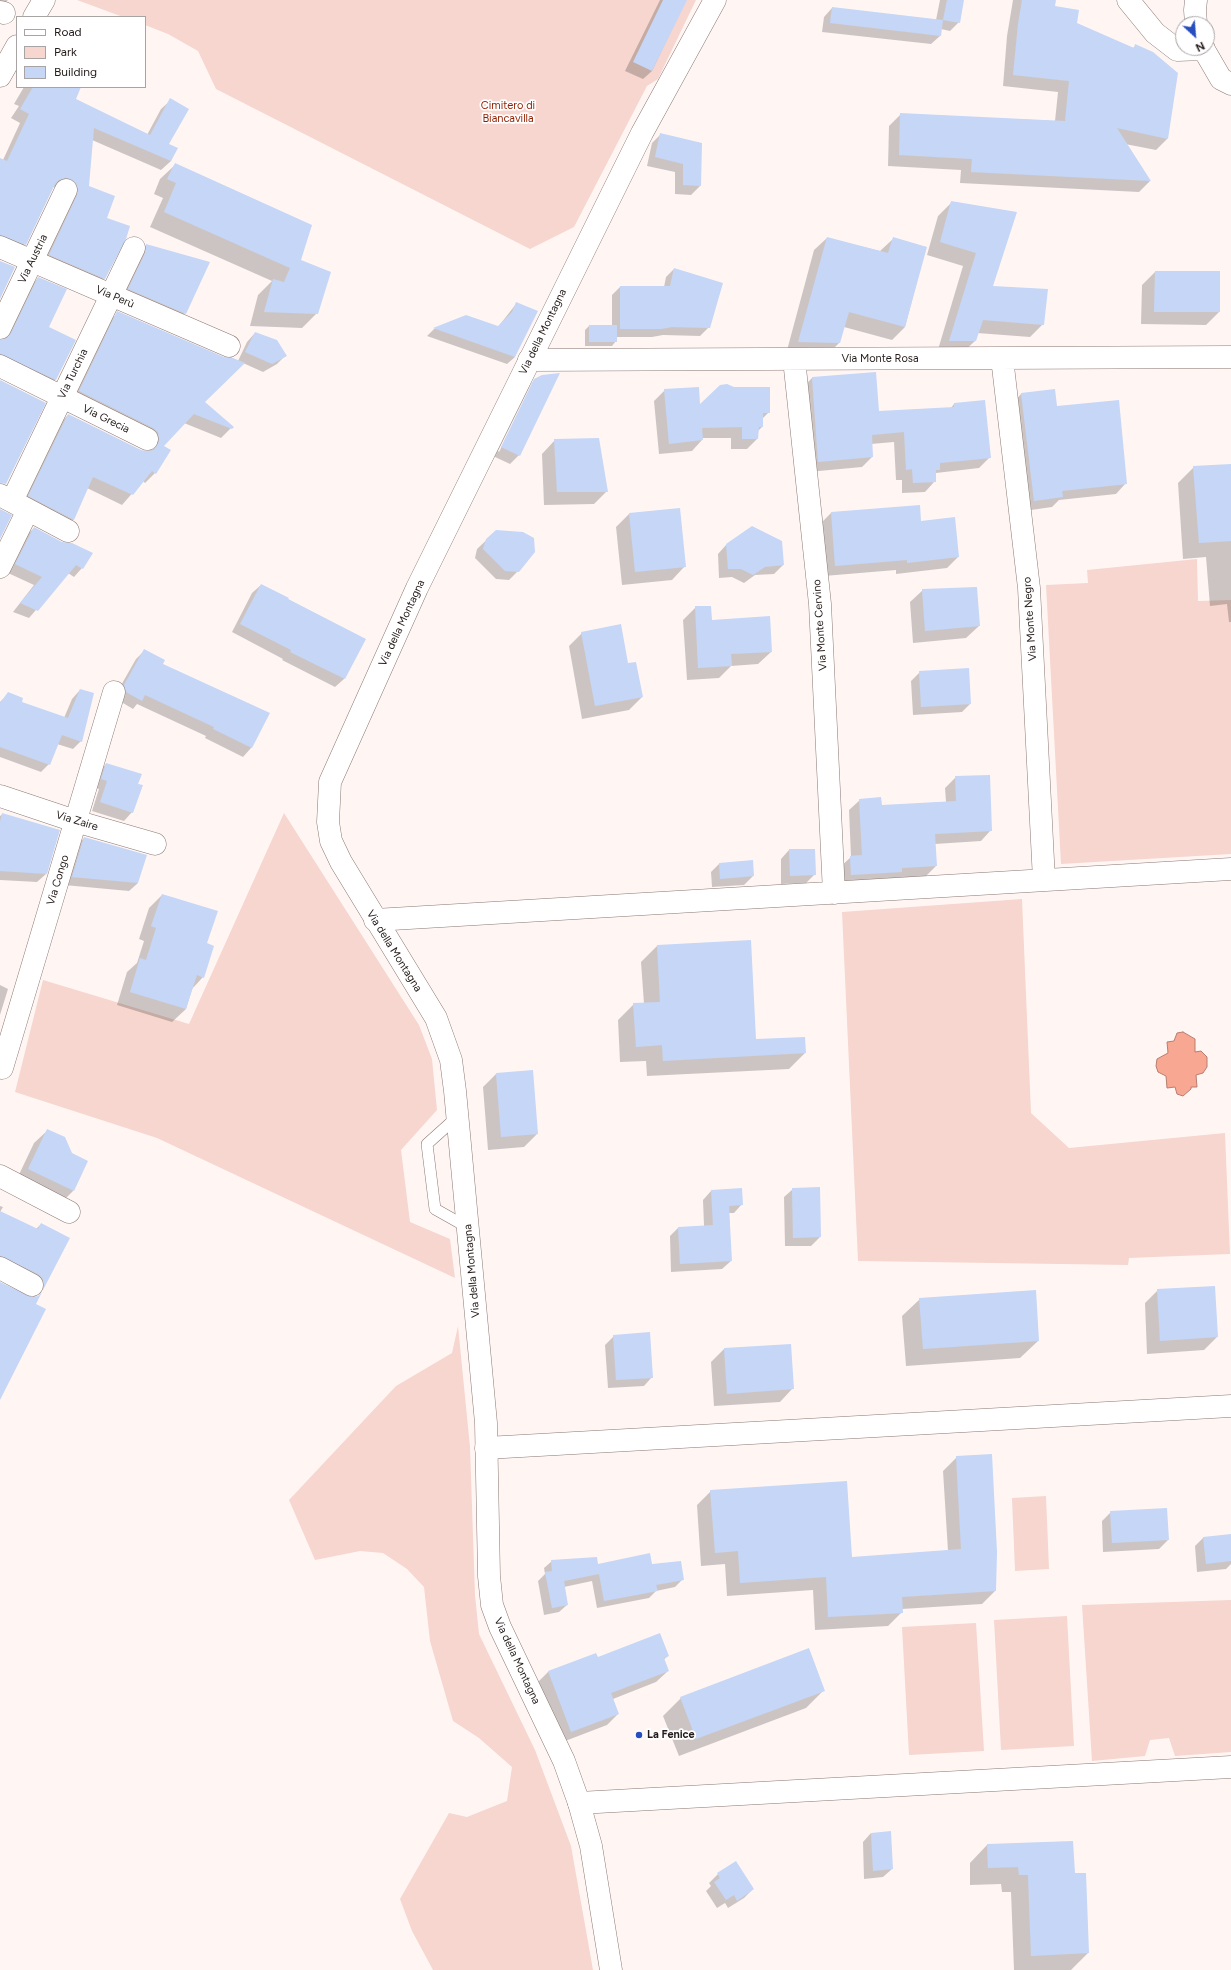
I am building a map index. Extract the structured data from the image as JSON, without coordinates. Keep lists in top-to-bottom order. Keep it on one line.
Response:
{"streets":{"street":["Via Austria","Via Perù","Via della Montagna","Via Monte Rosa","Via Turchia","Via Grecia","Via Monte Negro","Via Monte Cervino","Via Zaire","Via Congo"]},"crossings":[["Via Austria","Via Perù"],["Via Perù","Via Turchia"],["Via della Montagna","Via Monte Rosa"],["Via Monte Rosa","Via Monte Negro"],["Via Monte Rosa","Via Monte Cervino"],["Via Turchia","Via Grecia"],["Via Zaire","Via Congo"]],"parks":["Cimitero di Biancavilla"],"places":["La Fenice"],"legend":["Road","Park","Building"],"north":"bottom right"}
